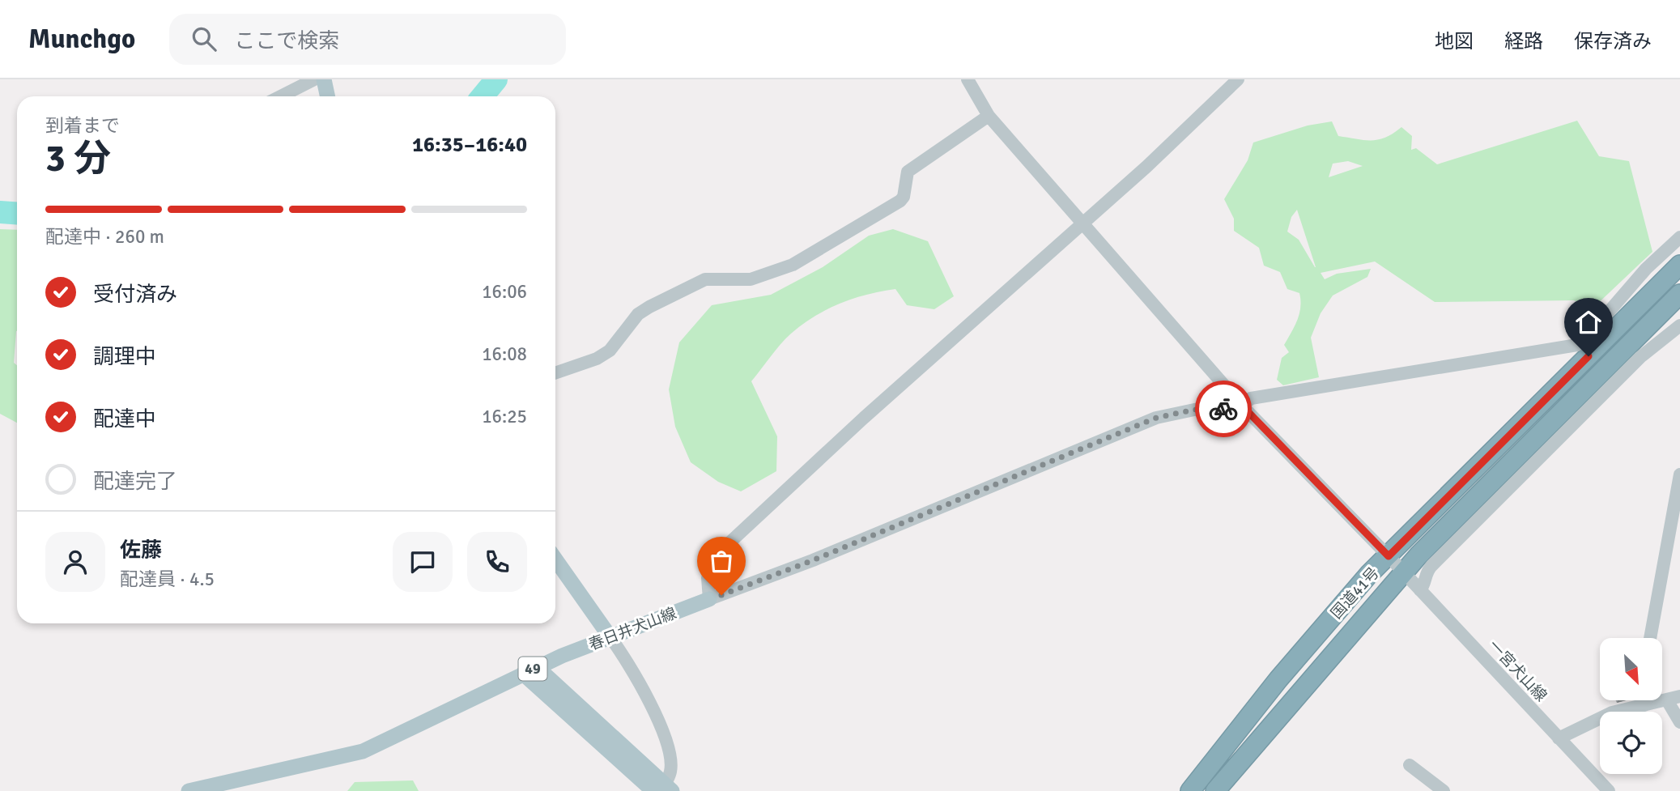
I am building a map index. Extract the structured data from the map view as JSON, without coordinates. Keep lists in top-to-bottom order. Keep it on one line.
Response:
{"streets":{"highway":["国道41号"],"main road":["春日井犬山線","49"],"street":["一宮犬山線"]},"crossings":[["国道41号","一宮犬山線"]],"north":"bottom right","page":{"header":"Munchgo","search":"ここで検索","nav":["地図","経路","保存済み"],"heading":["3 分","到着まで","16:35–16:40"],"panel":["佐藤","配達員 · 4.5"],"bar":"配達中 · 260 m","list":[["受付済み","16:06"],["調理中","16:08"],["配達中","16:25"],"配達完了"]}}
